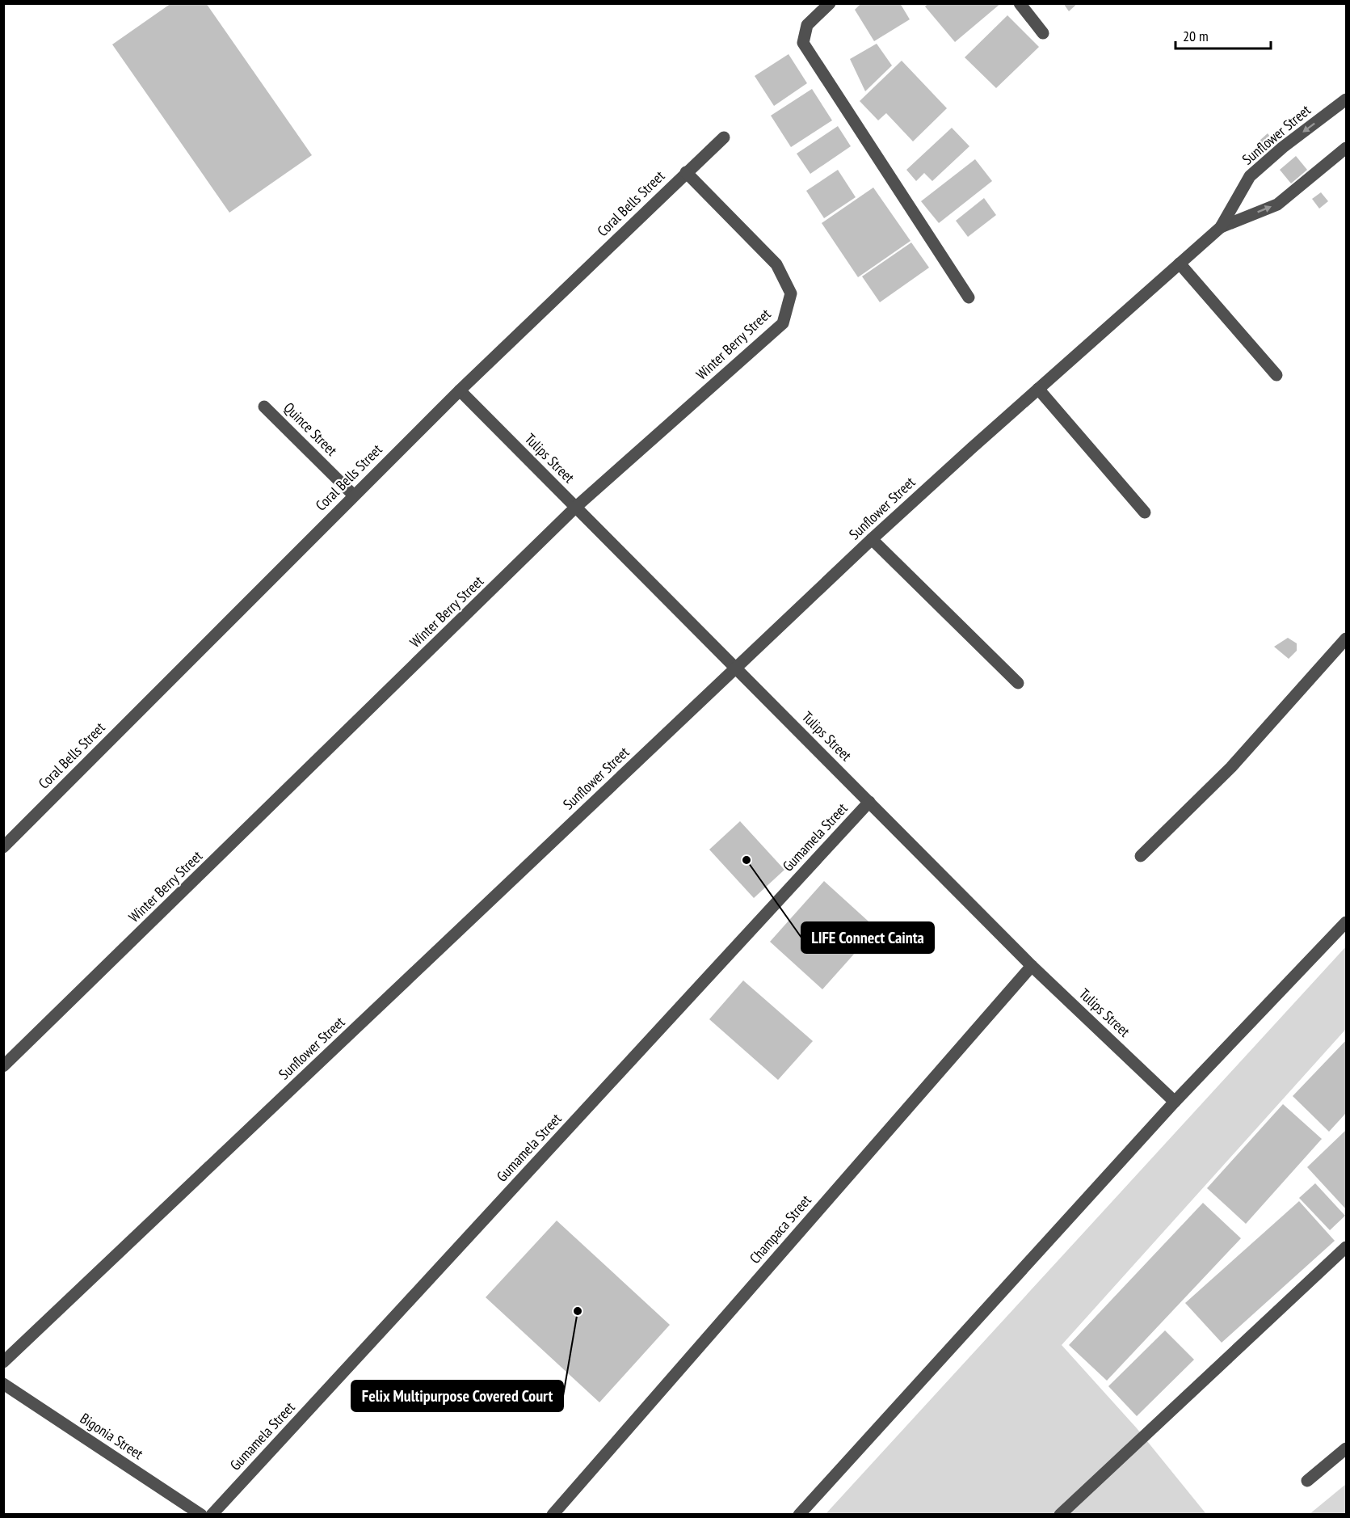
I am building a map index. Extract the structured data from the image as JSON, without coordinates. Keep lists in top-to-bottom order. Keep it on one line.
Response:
{"streets":{"street":["Sunflower Street","Coral Bells Street","Winter Berry Street","Quince Street","Tulips Street","Gumamela Street","Champaca Street","Bigonia Street"]},"crossings":[["Sunflower Street","Tulips Street"],["Coral Bells Street","Winter Berry Street"],["Coral Bells Street","Quince Street"],["Coral Bells Street","Tulips Street"],["Winter Berry Street","Tulips Street"],["Tulips Street","Gumamela Street"],["Tulips Street","Champaca Street"]],"places":["LIFE Connect Cainta","Felix Multipurpose Covered Court"],"scale_bar":"20 m"}
